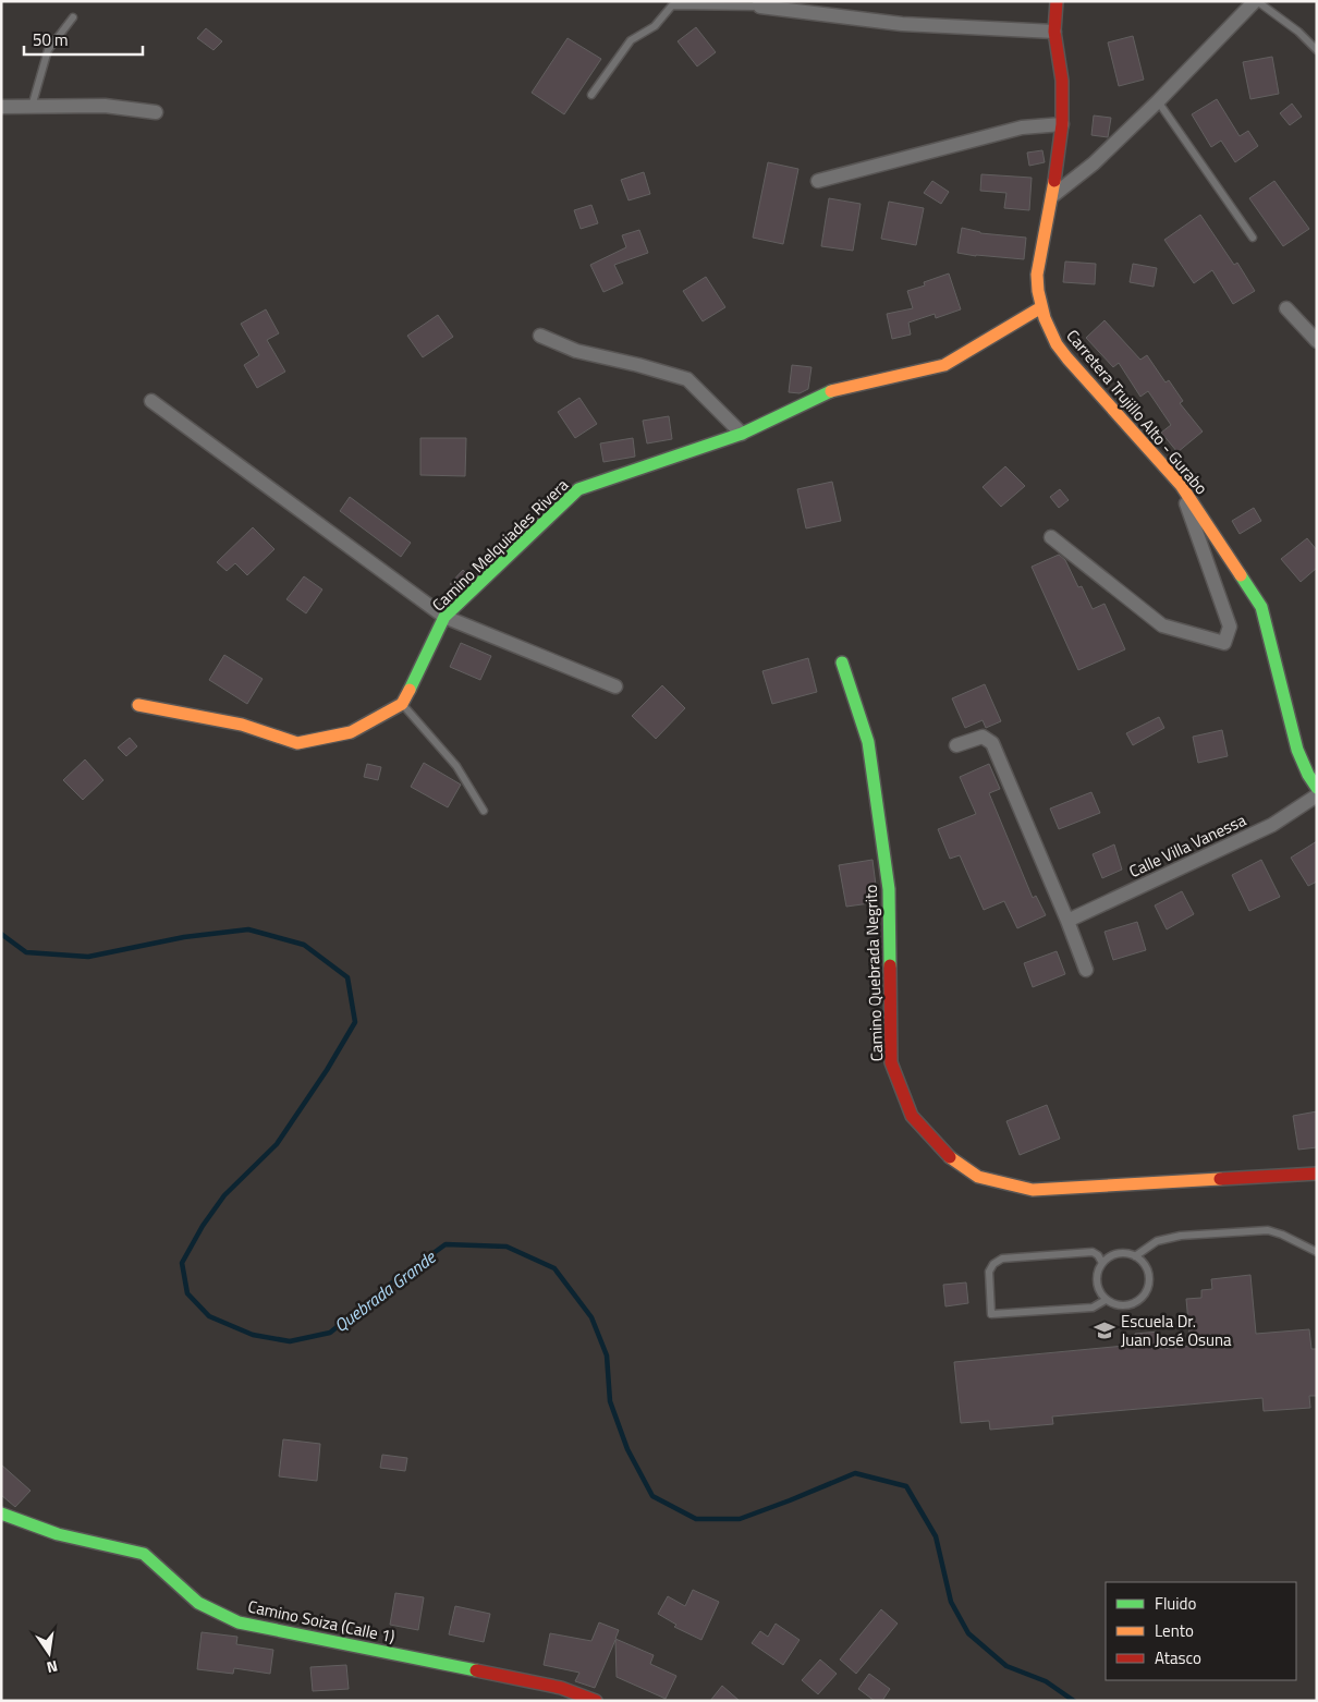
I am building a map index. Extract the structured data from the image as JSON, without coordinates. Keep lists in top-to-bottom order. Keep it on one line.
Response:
{"streets":{"street":["Carretera Trujillo Alto - Gurabo","Camino Melquiades Rivera","Calle Villa Vanessa","Camino Quebrada Negrito","Camino Soiza (Calle 1)"]},"crossings":[["Carretera Trujillo Alto - Gurabo","Camino Melquiades Rivera"]],"water":["Quebrada Grande"],"places":{"school or university":["Escuela Dr. Juan José Osuna"]},"legend":["Fluido","Lento","Atasco"],"scale_bar":"50 m","north":"bottom"}
